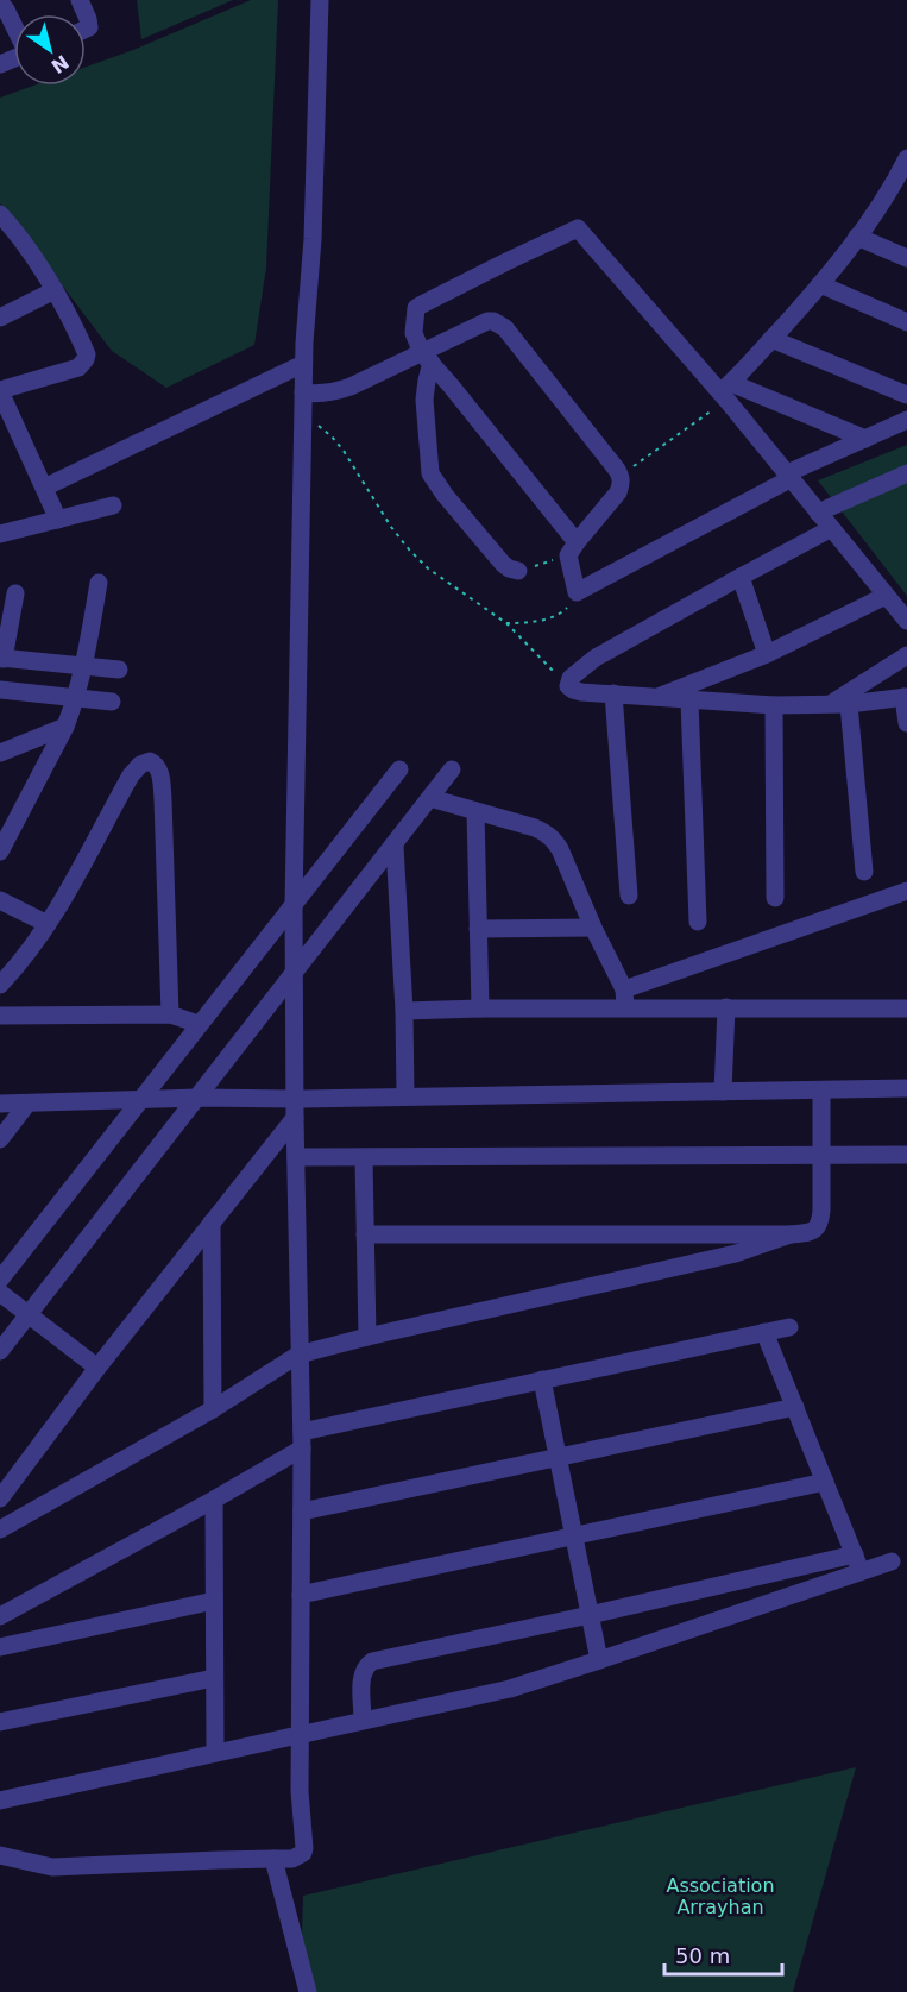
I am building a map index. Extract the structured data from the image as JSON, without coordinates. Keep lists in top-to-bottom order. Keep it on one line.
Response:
{"parks":["Association Arrayhan"],"scale_bar":"50 m","north":"bottom right"}
